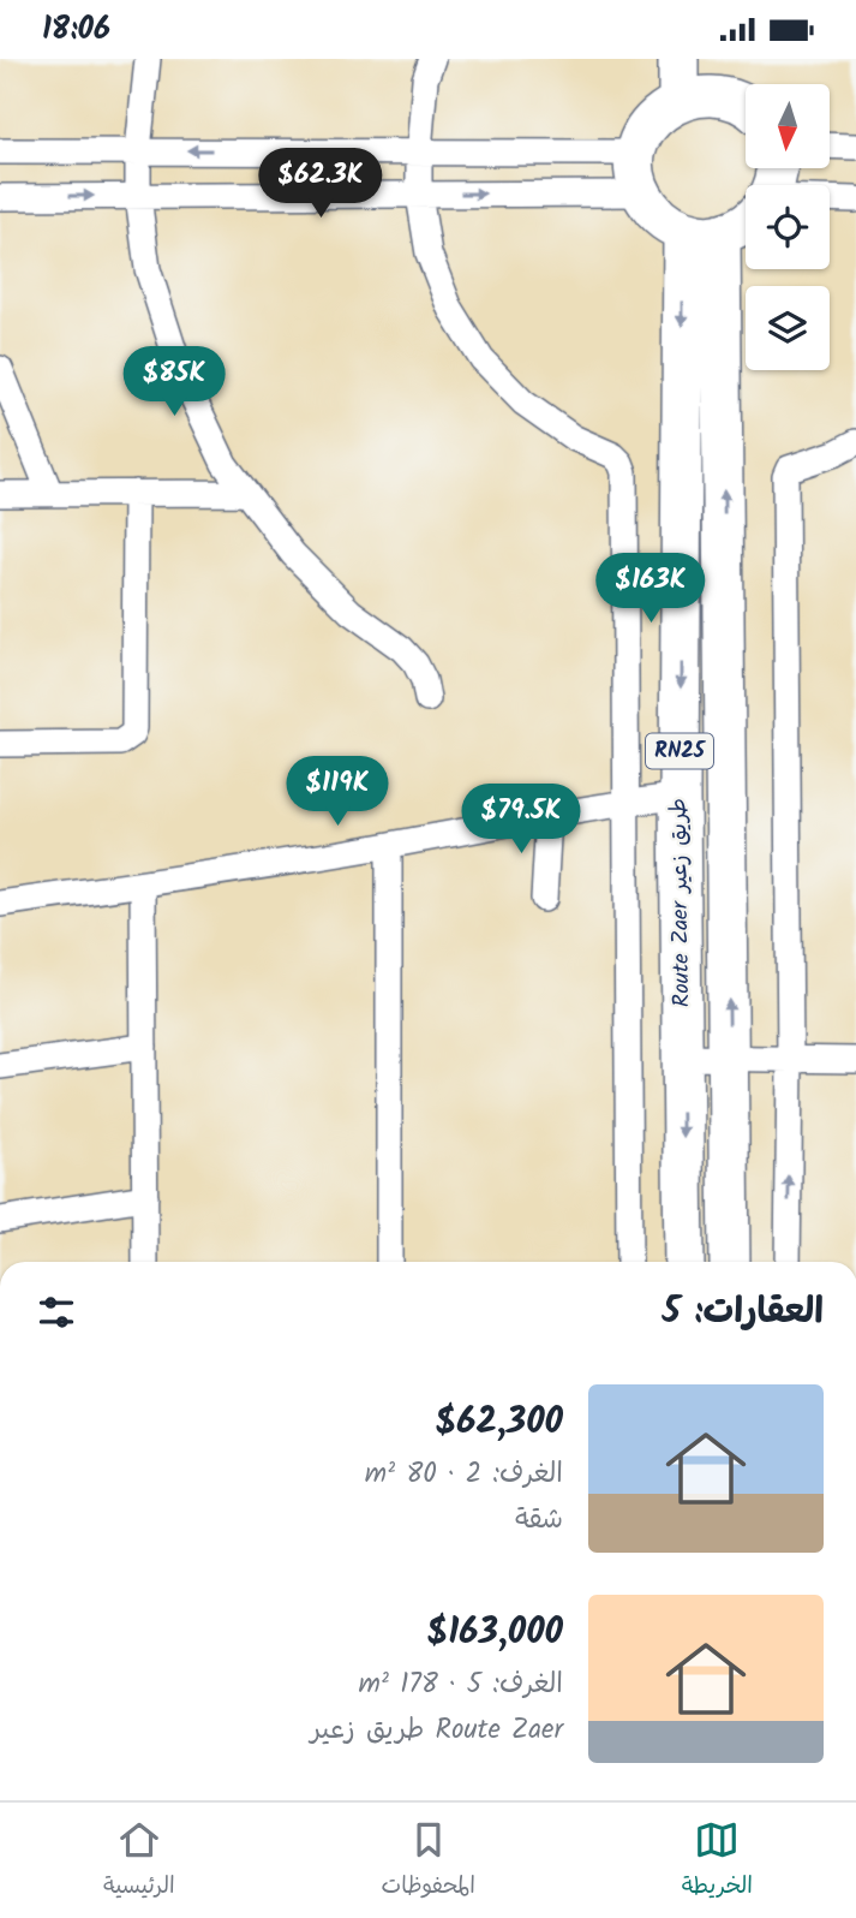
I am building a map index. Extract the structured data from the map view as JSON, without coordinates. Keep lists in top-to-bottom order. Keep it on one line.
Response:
{"streets":{"main road":["RN25","Route Zaer طريق زعير"]},"north":"bottom","page":{"status":"18:06","price":["$62.3K","$85K","$163K","$119K","$79.5K"],"heading":"العقارات: 5","list":[{"name":"$62,300","note":"الغرف: 2 · 80 m² · شقة"},{"name":"$163,000","note":"الغرف: 5 · 178 m² · Route Zaer طريق زعير"}],"tabs":["الخريطة","المحفوظات","الرئيسية"]}}
